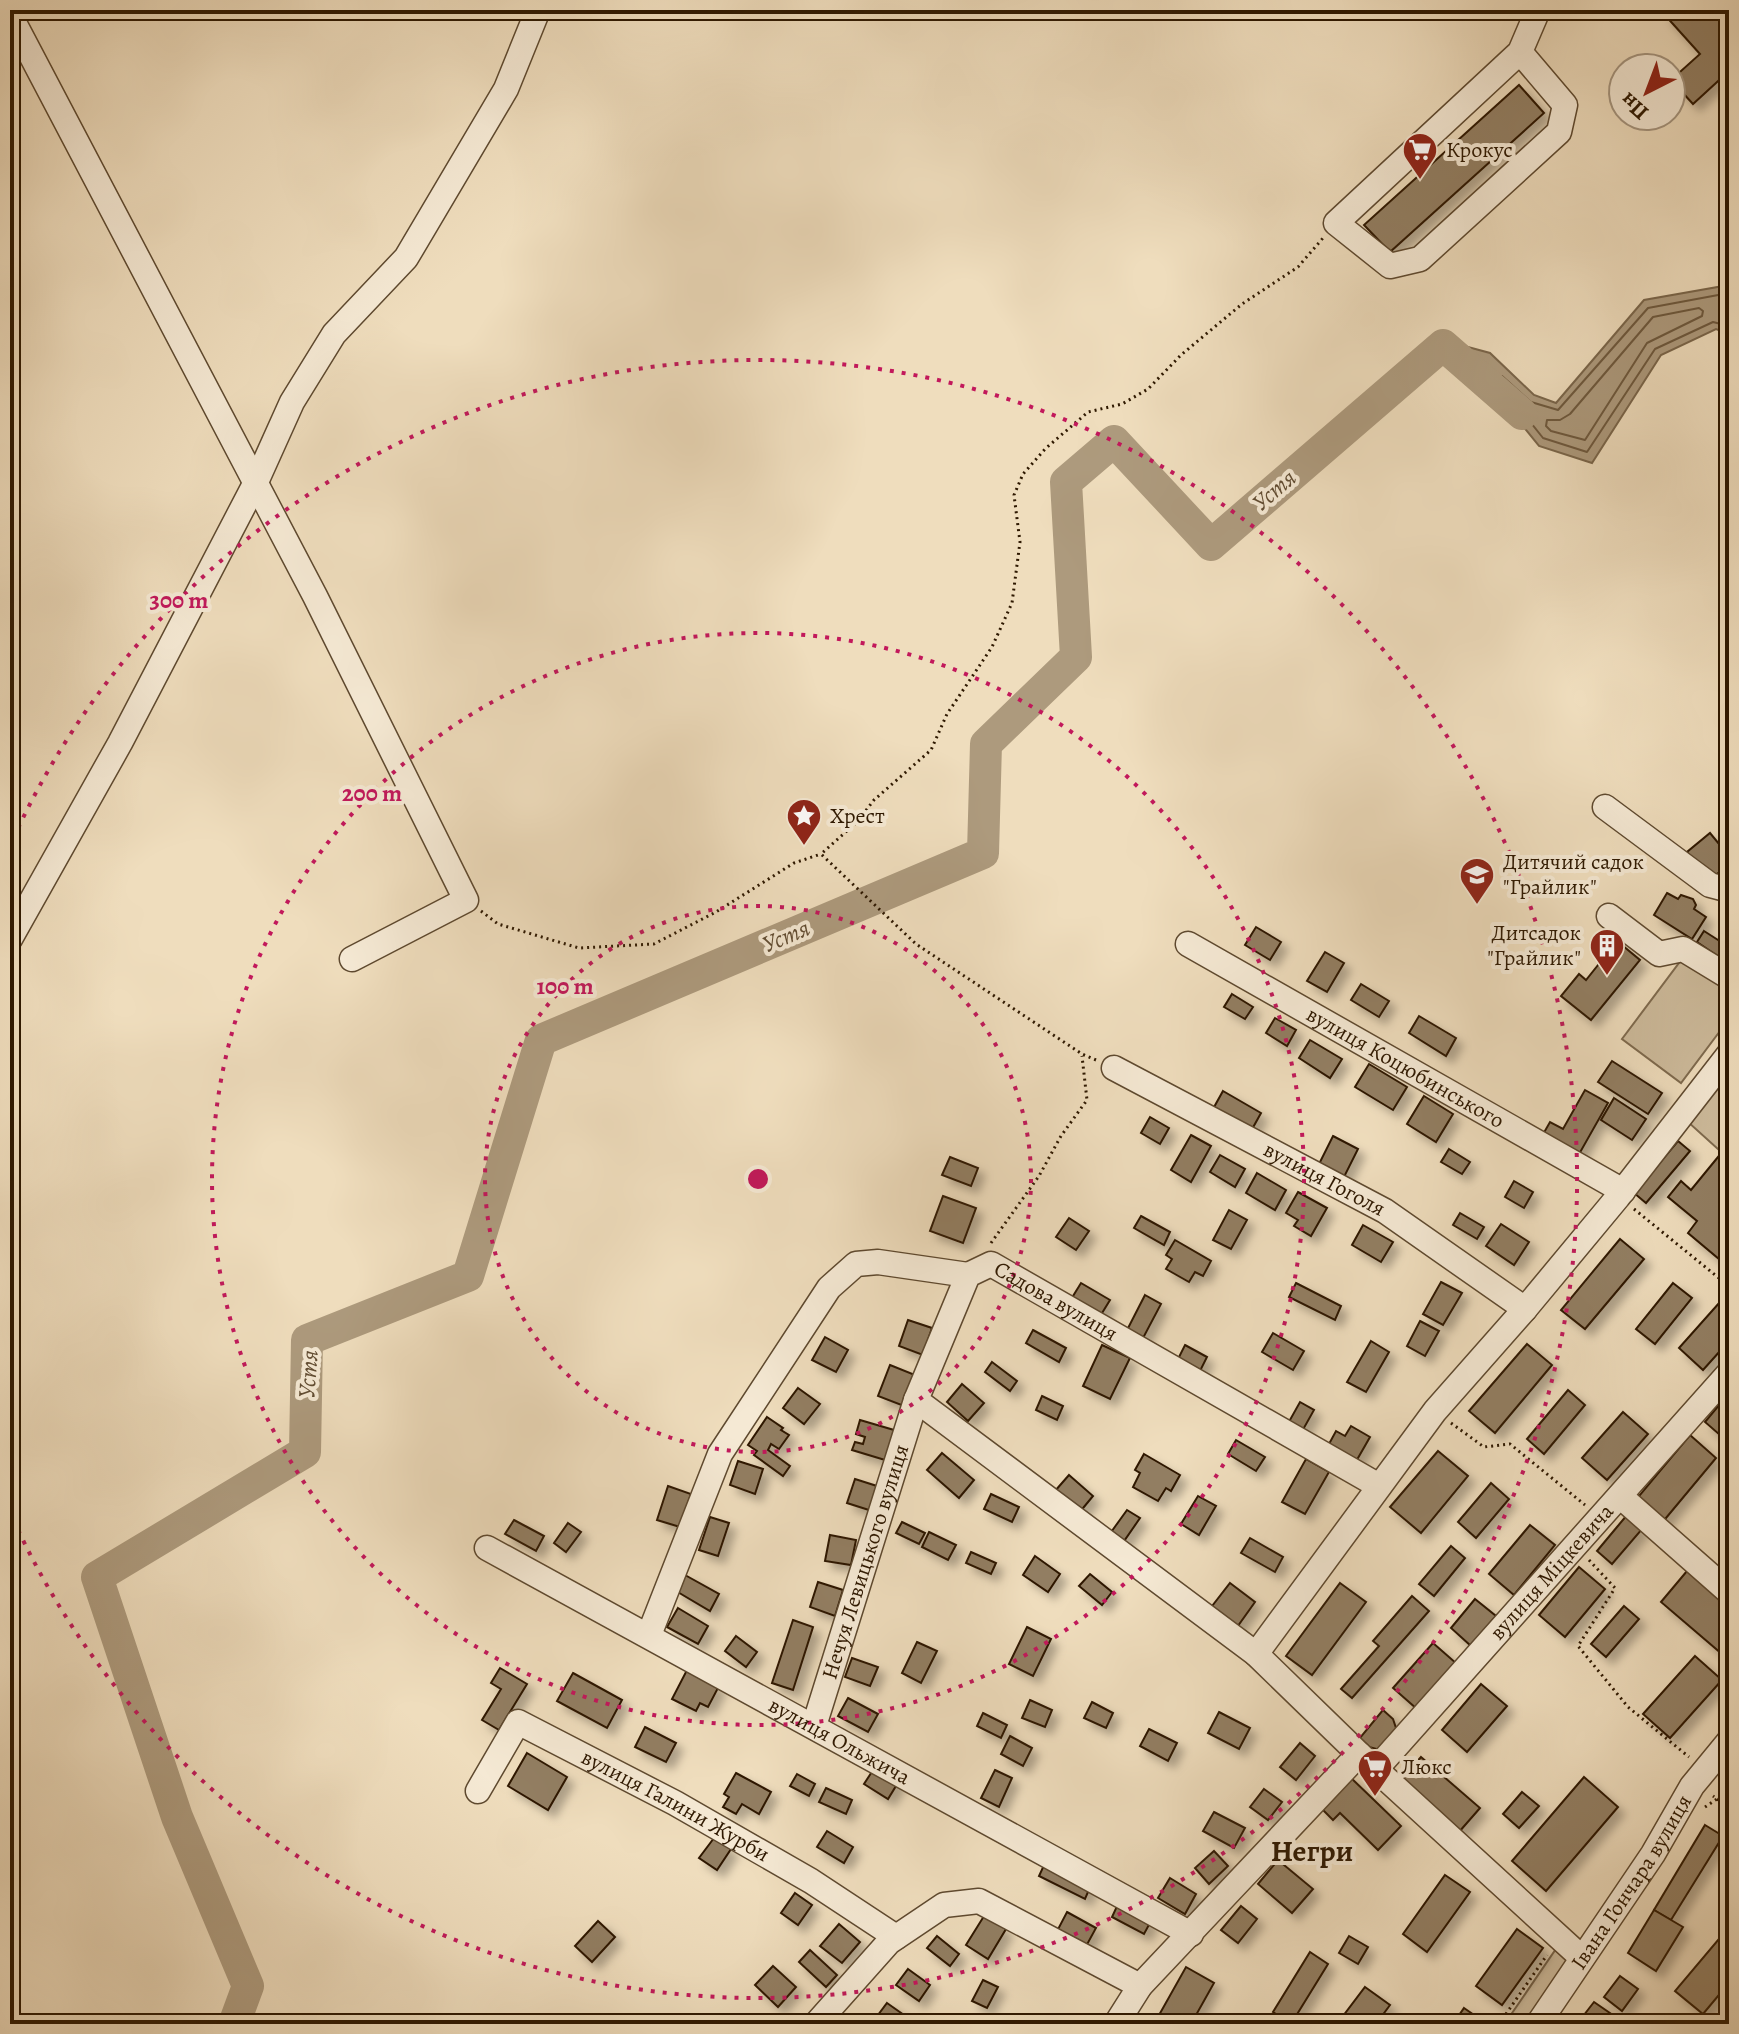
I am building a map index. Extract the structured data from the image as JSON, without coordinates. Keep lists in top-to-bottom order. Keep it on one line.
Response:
{"streets":{"street":["вулиця Коцюбинського","вулиця Гоголя","Садова вулиця","Нечуя Левицького вулиця","вулиця Міцкевича","вулиця Ольжича","вулиця Галини Журби","Івана Гончара вулиця"]},"crossings":[["Садова вулиця","Нечуя Левицького вулиця"],["Нечуя Левицького вулиця","вулиця Ольжича"],["вулиця Міцкевича","вулиця Ольжича"]],"districts":["Негри"],"water":["Устя"],"places":{"supermarket":["Крокус","Люкс"],"place":["Хрест"],"school or university":["Дитячий садок \"Грайлик\""],"building":["Дитсадок \"Грайлик\""]},"north":"bottom left","rings":["300 m","200 m","100 m"]}
